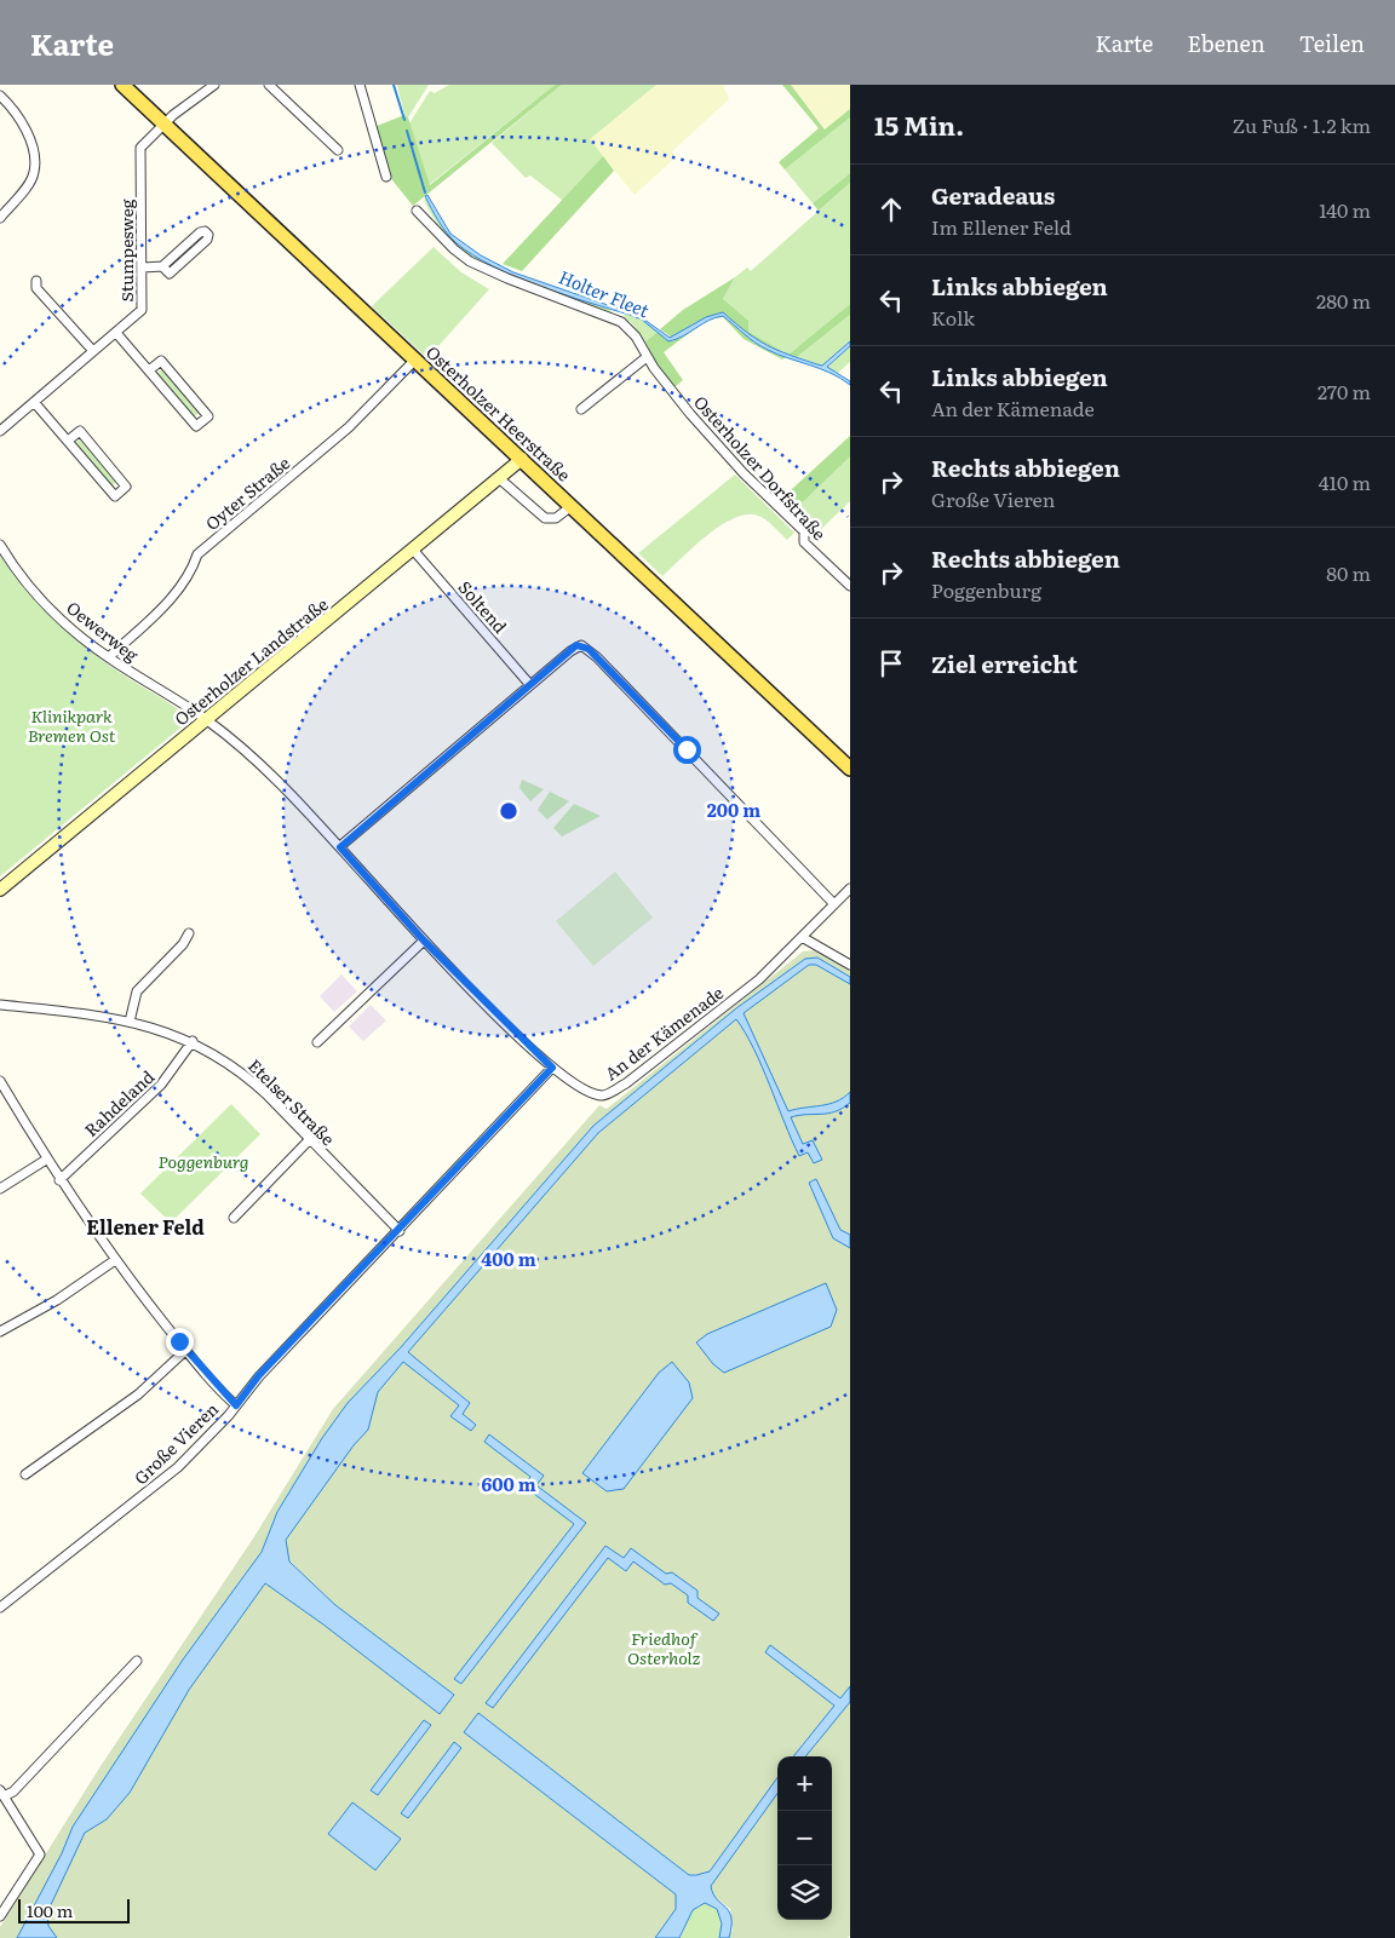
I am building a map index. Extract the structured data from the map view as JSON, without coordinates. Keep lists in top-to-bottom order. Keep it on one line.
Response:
{"streets":{"main road":["Osterholzer Heerstraße","Osterholzer Landstraße"],"street":["Stumpesweg","Osterholzer Dorfstraße","Oyter Straße","Soltend","Oewerweg","An der Kämenade","Etelser Straße","Rahdeland","Große Vieren"]},"crossings":[["Stumpesweg","Osterholzer Heerstraße"],["Osterholzer Heerstraße","Oyter Straße"],["Osterholzer Heerstraße","Osterholzer Landstraße"],["Oyter Straße","Oewerweg"],["Soltend","Osterholzer Landstraße"],["Oewerweg","Osterholzer Landstraße"],["Oewerweg","An der Kämenade"],["Osterholzer Landstraße","An der Kämenade"],["An der Kämenade","Große Vieren"],["Etelser Straße","Rahdeland"],["Etelser Straße","Große Vieren"]],"districts":["Ellener Feld"],"water":["Holter Fleet"],"parks":["Klinikpark Bremen Ost","Poggenburg","Friedhof Osterholz"],"scale_bar":"100 m","page":{"header":"Karte","nav":["Karte","Ebenen","Teilen"],"heading":["15 Min.","Zu Fuß · 1.2 km"],"list":[["Geradeaus","Im Ellener Feld","140 m"],["Links abbiegen","Kolk","280 m"],["Links abbiegen","An der Kämenade","270 m"],["Rechts abbiegen","Große Vieren","410 m"],["Rechts abbiegen","Poggenburg","80 m"],"Ziel erreicht"],"map_buttons":["+","−"],"scale":"100 m"},"rings":["200 m","400 m","600 m"]}
